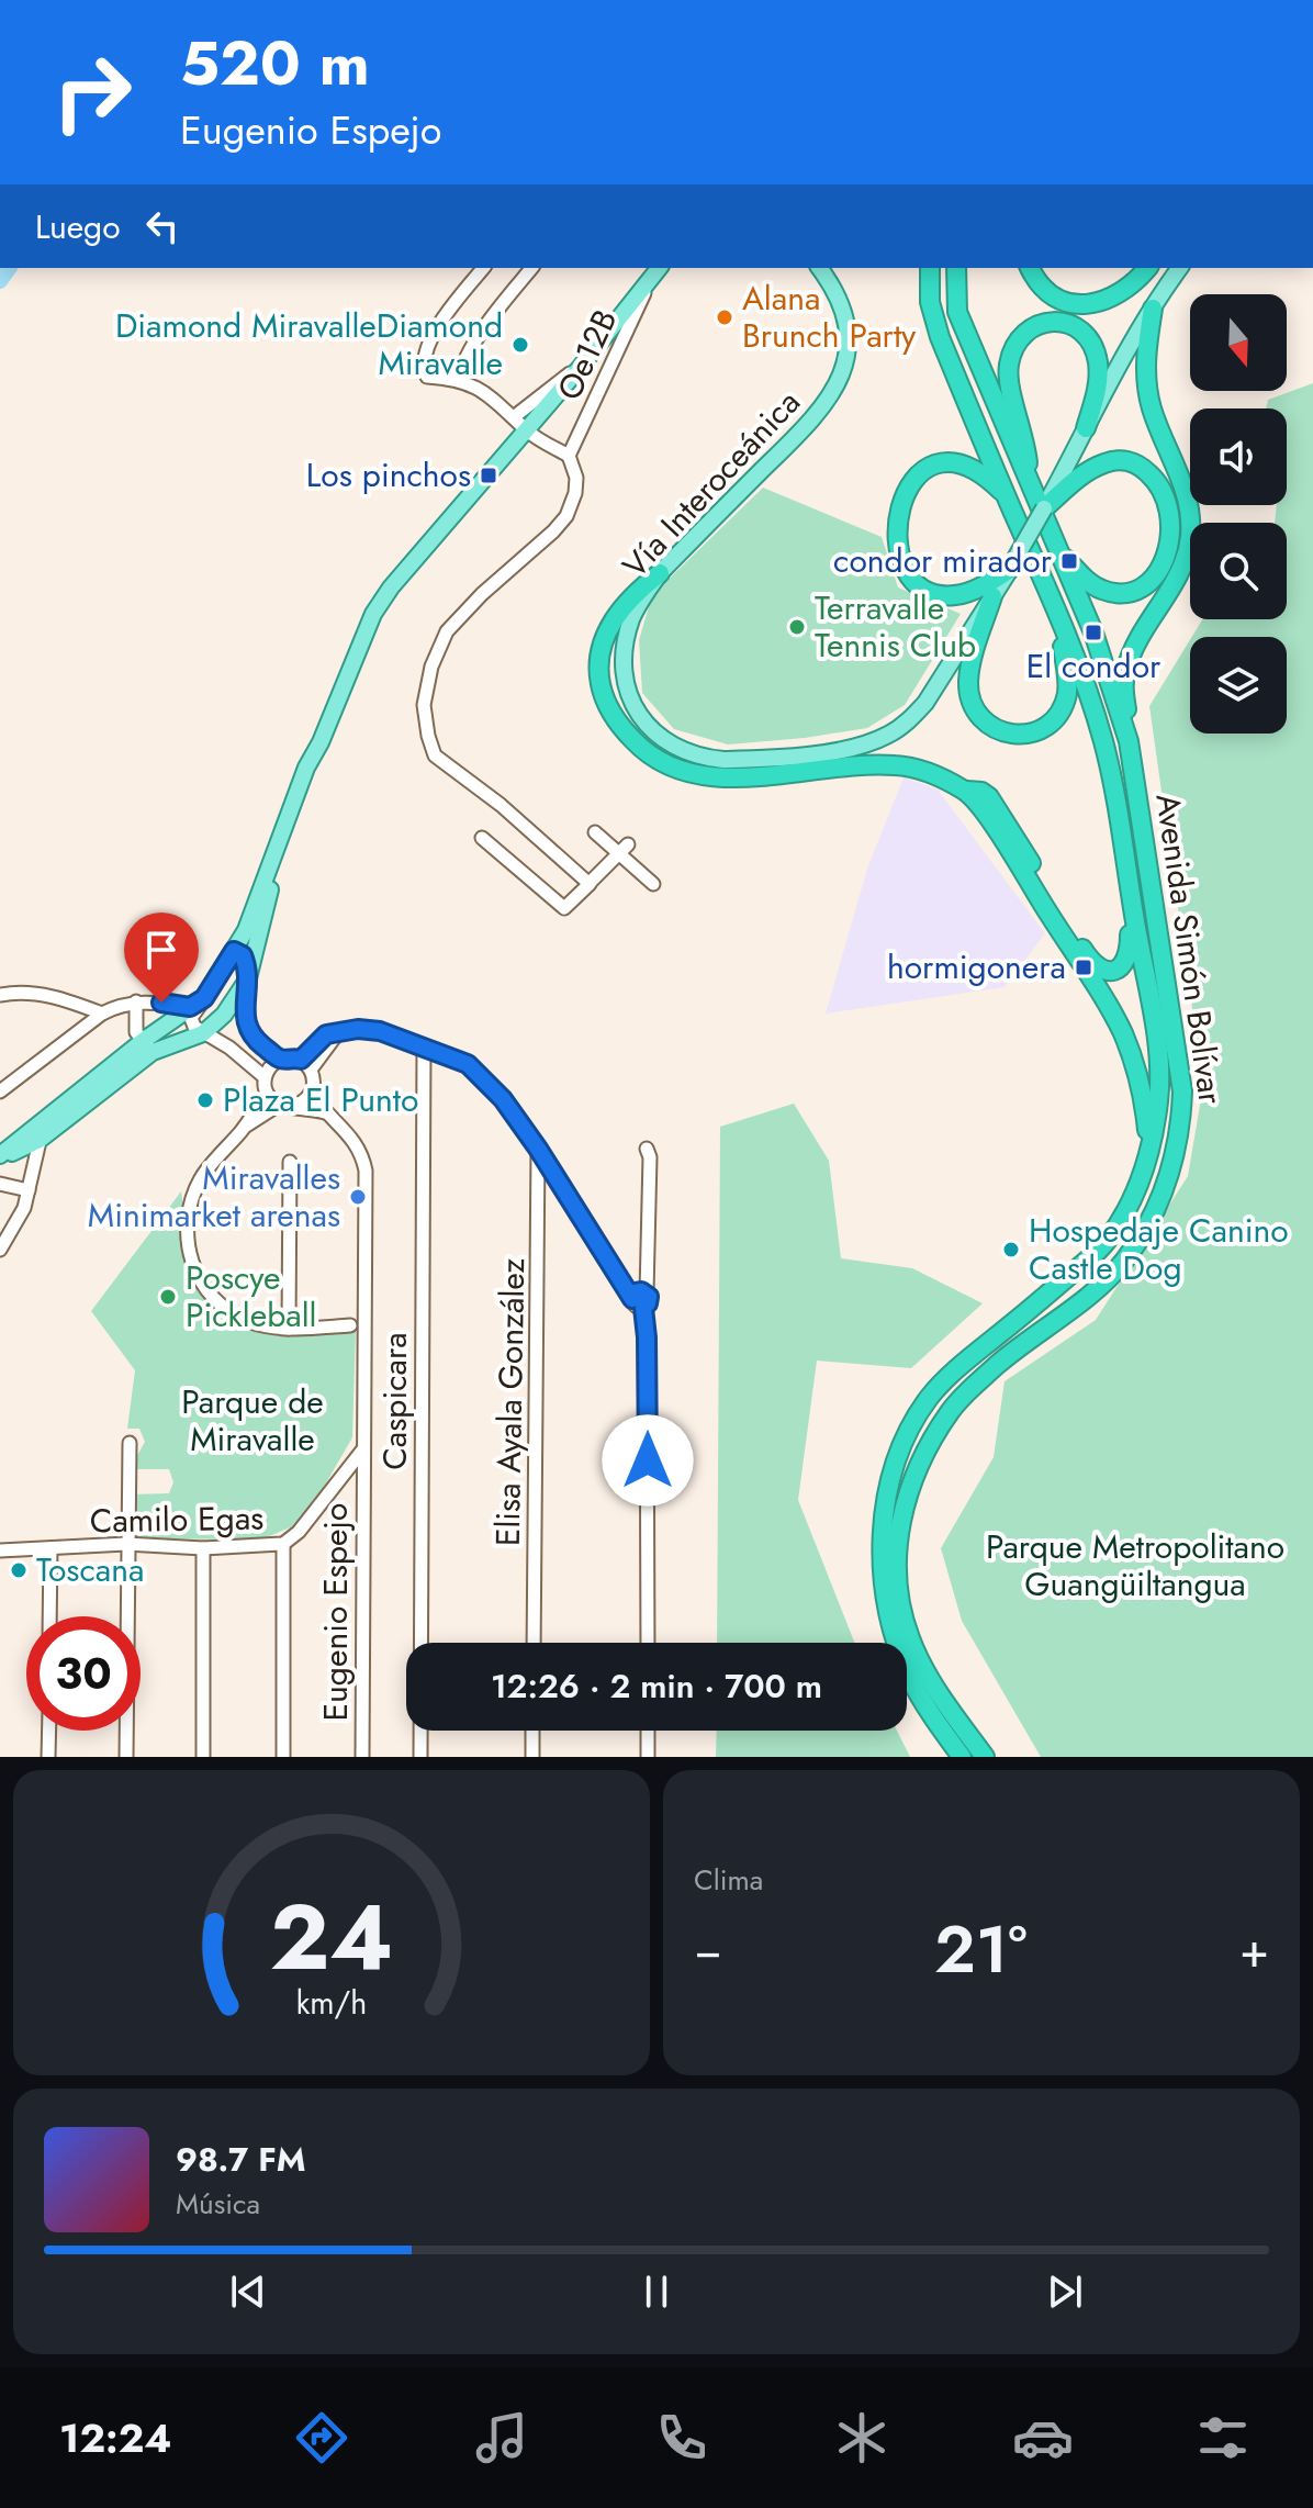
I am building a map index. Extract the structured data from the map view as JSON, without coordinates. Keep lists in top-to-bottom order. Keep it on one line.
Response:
{"streets":{"highway":["Avenida Simón Bolívar"],"main road":["Vía Interoceánica"],"street":["Oe12B","Caspicara","Elisa Ayala González","Camilo Egas","Eugenio Espejo"]},"crossings":[["Camilo Egas","Eugenio Espejo"]],"parks":["Parque de Miravalle","Parque Metropolitano Guangüiltangua"],"places":{"other":["Alana Brunch Party","Diamond MiravalleDiamond Miravalle","Terravalle Tennis Club","Plaza El Punto","Miravalles Minimarket arenas","Hospedaje Canino Castle Dog","Poscye Pickleball","Toscana"],"transit":["Los pinchos","condor mirador","El condor","hormigonera"]},"north":"bottom","page":{"turn":["520 m","Eugenio Espejo"],"then":"Luego","limit":"30","trip":"12:26 · 2 min · 700 m","tile":"Clima","heat":["−","21°","+"],"song":["98.7 FM","Música"],"tabs":"12:24","gauge":["24","km/h"]}}
